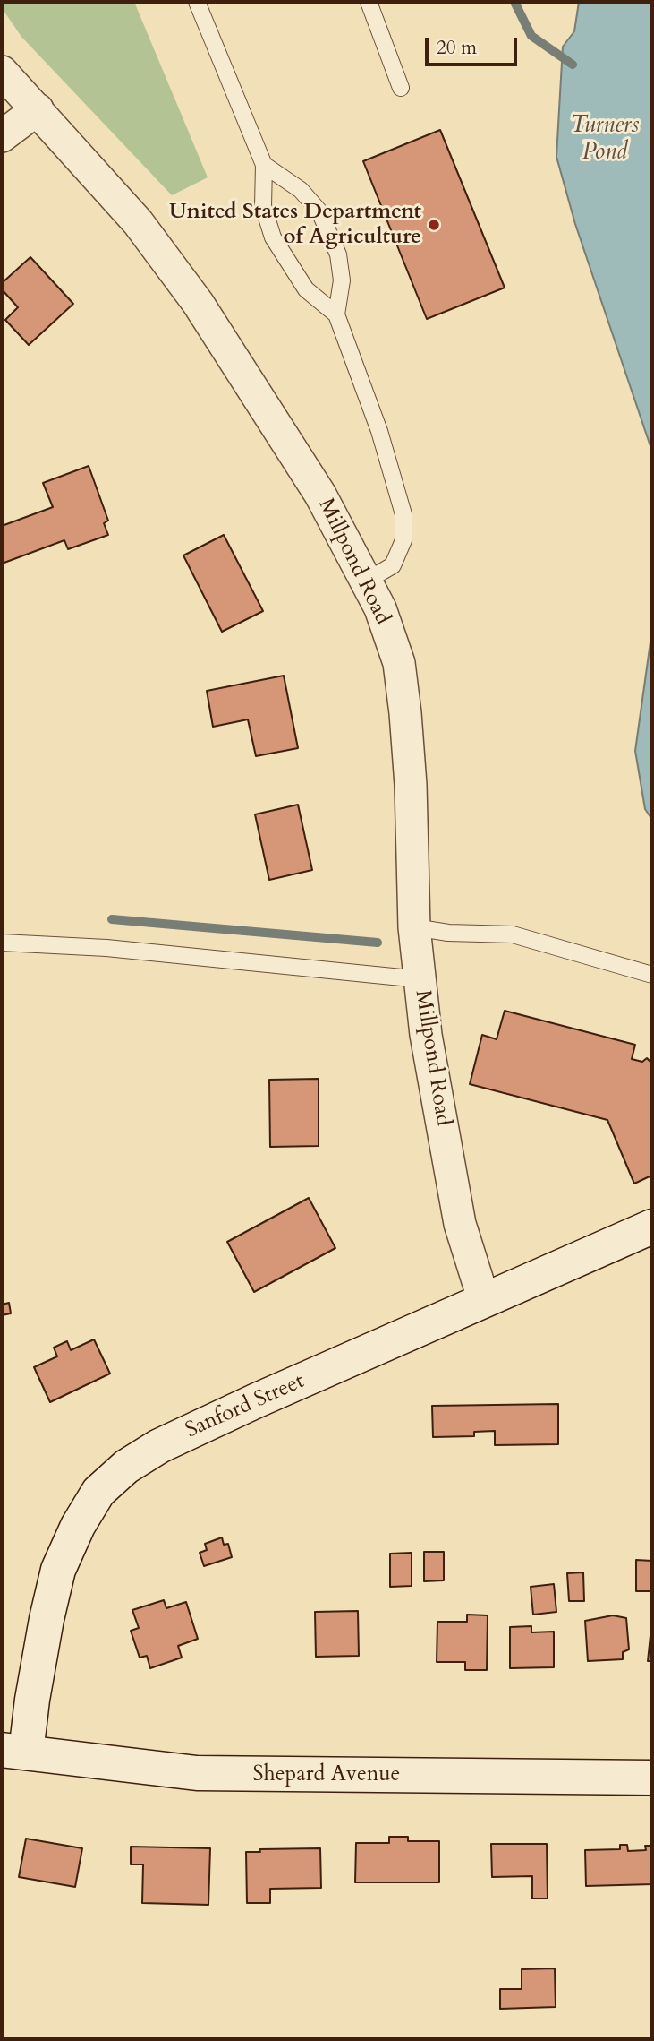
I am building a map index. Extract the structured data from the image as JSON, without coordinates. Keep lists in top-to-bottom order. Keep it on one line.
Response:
{"streets":{"street":["Millpond Road","Sanford Street","Shepard Avenue"]},"crossings":[["Millpond Road","Sanford Street"],["Sanford Street","Shepard Avenue"]],"water":["Turners Pond"],"places":["United States Department of Agriculture"],"scale_bar":"20 m"}
